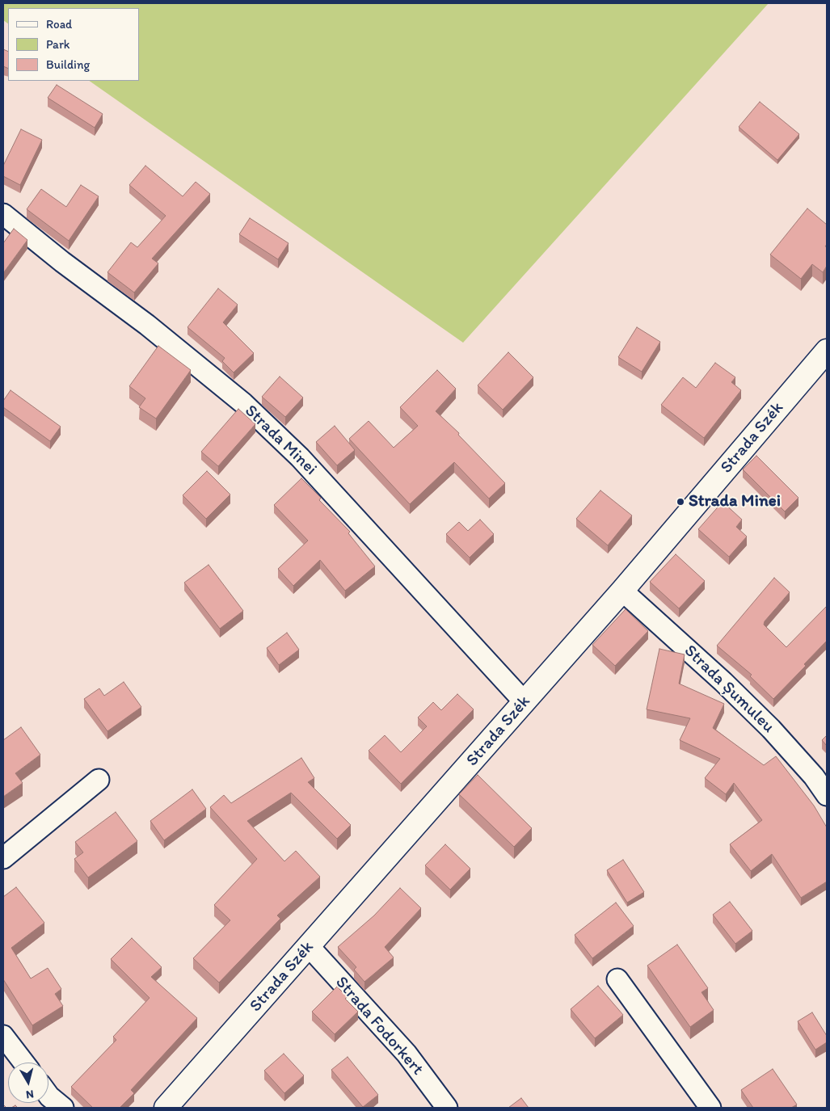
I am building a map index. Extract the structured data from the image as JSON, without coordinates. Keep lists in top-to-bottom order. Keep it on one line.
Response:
{"streets":{"street":["Strada Szék","Strada Minei","Strada Șumuleu","Strada Fodorkert"]},"crossings":[["Strada Szék","Strada Minei"],["Strada Szék","Strada Șumuleu"],["Strada Szék","Strada Fodorkert"]],"places":["Strada Minei"],"legend":["Road","Park","Building"],"north":"bottom"}
